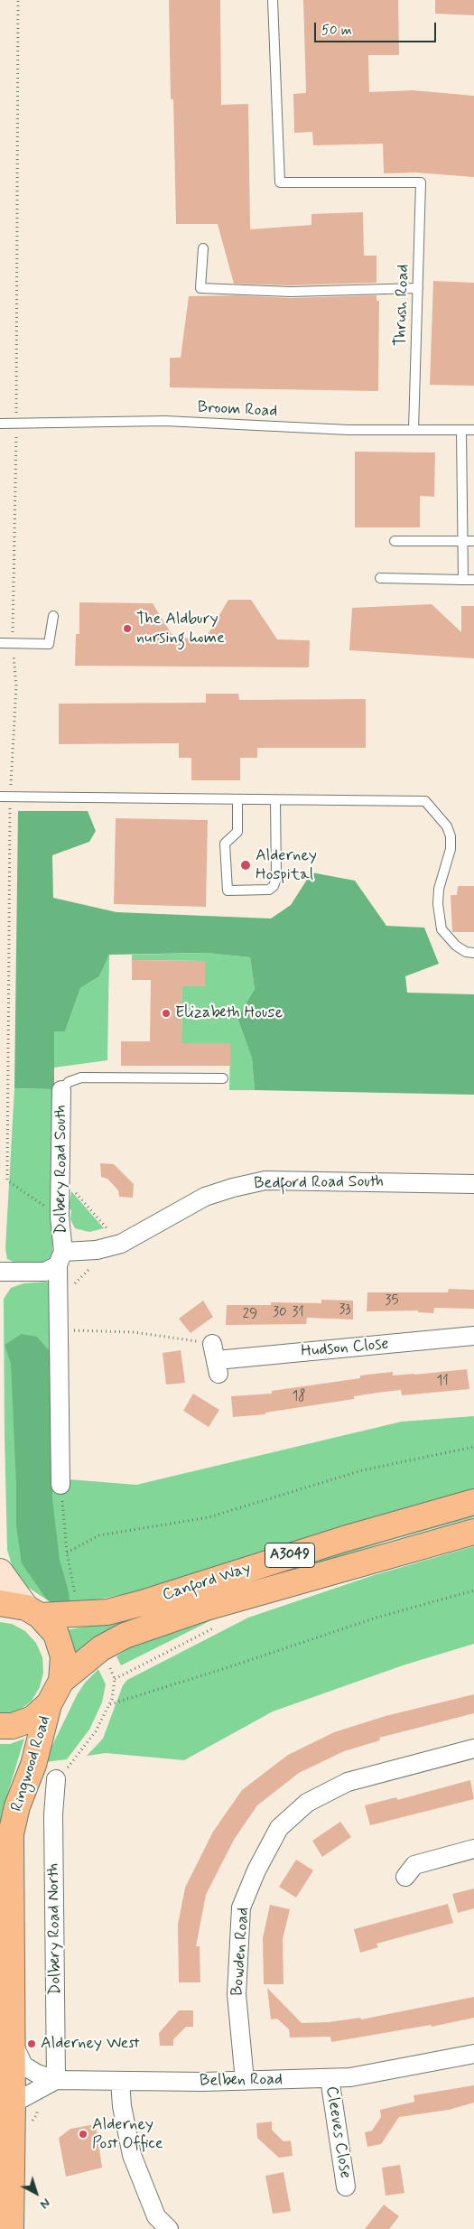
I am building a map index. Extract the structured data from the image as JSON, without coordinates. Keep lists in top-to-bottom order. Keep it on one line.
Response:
{"streets":{"highway":["A3049","Canford Way","Ringwood Road"],"street":["Dolbery Road South","Bedford Road South","Hudson Close","Dolbery Road North","Bowden Road","Belben Road","Cleeves Close"],"lane":["Thrush Road","Broom Road"]},"crossings":[["Thrush Road","Broom Road"],["Dolbery Road South","Bedford Road South"],["A3049","Canford Way"],["A3049","Ringwood Road"],["Ringwood Road","Belben Road"],["Dolbery Road North","Belben Road"],["Bowden Road","Belben Road"],["Belben Road","Cleeves Close"]],"places":["The Aldbury nursing home","Alderney Hospital","Elizabeth House","Alderney West","Alderney Post Office"],"house_numbers":["35","33","30","31","29","11","18"],"scale_bar":"50 m","north":"bottom right"}
